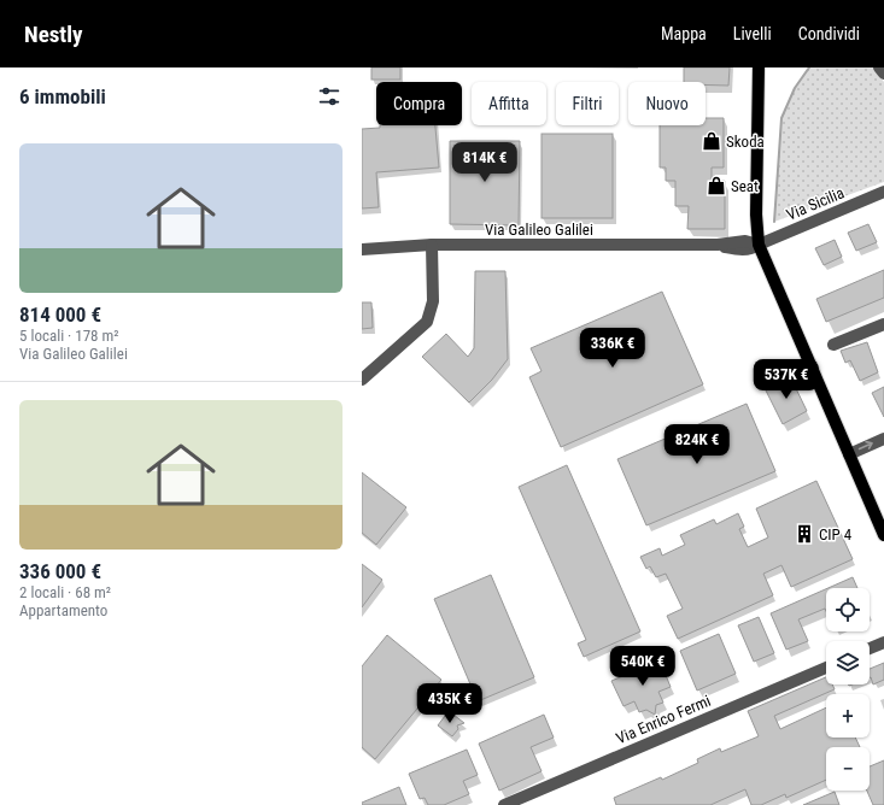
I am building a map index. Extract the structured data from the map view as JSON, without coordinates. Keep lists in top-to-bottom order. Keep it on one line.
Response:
{"streets":{"street":["Via Sicilia","Via Galileo Galilei","Via Enrico Fermi"]},"crossings":[["Via Sicilia","Via Galileo Galilei"]],"places":{"shop":["Skoda","Seat"],"building":["CIP 4"]},"page":{"header":"Nestly","nav":["Mappa","Livelli","Condividi"],"heading":"6 immobili","chip":["Compra","Affitta","Filtri","Nuovo"],"list":[{"name":"814 000 €","note":"5 locali · 178 m² · Via Galileo Galilei"},{"name":"336 000 €","note":"2 locali · 68 m² · Appartamento"}],"price":["814K €","336K €","537K €","824K €","540K €","435K €"],"map_buttons":["+","−"]}}
